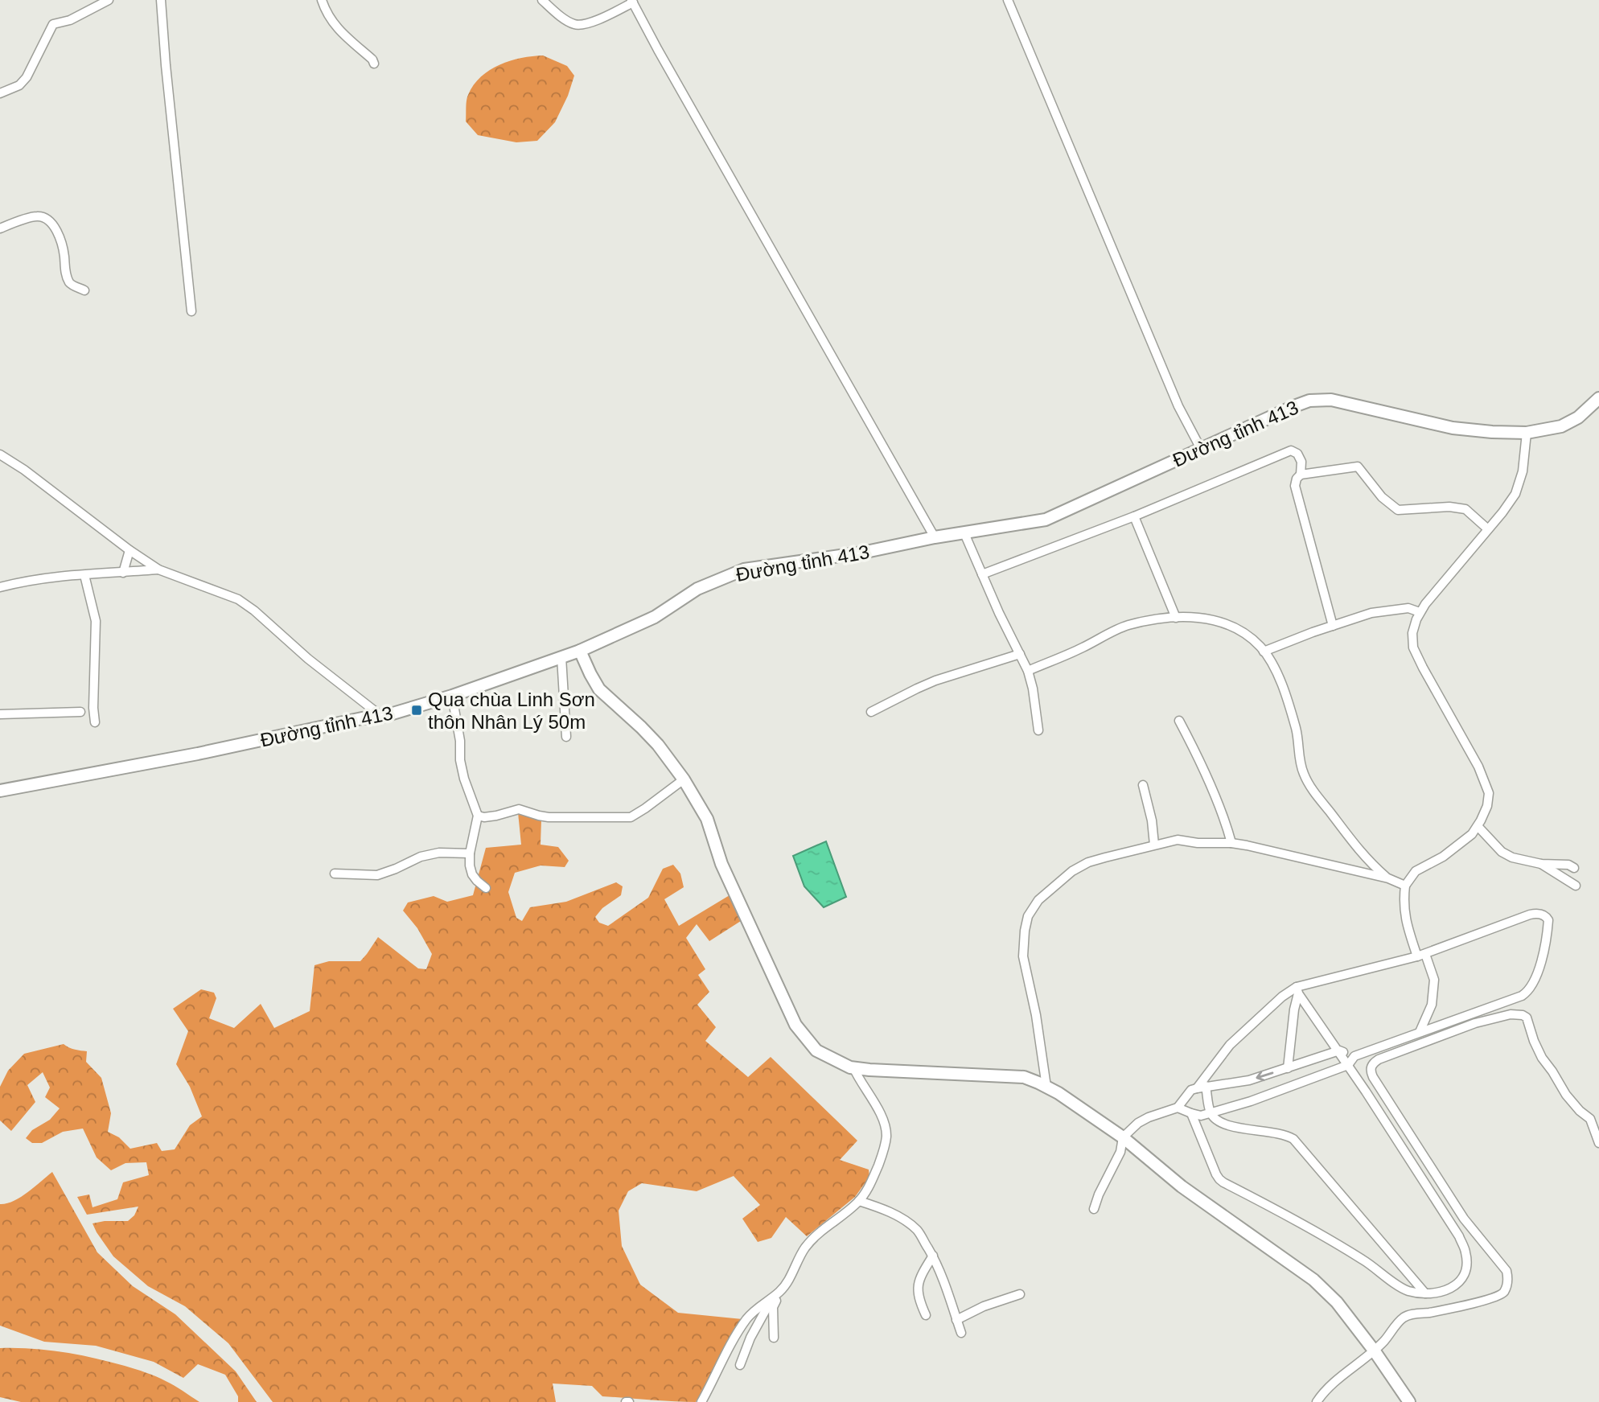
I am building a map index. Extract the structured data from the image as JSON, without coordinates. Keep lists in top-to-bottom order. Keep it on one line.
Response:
{"streets":{"main road":["Đường tỉnh 413"]},"places":{"transit":["Qua chùa Linh Sơn thôn Nhân Lý 50m"]}}
